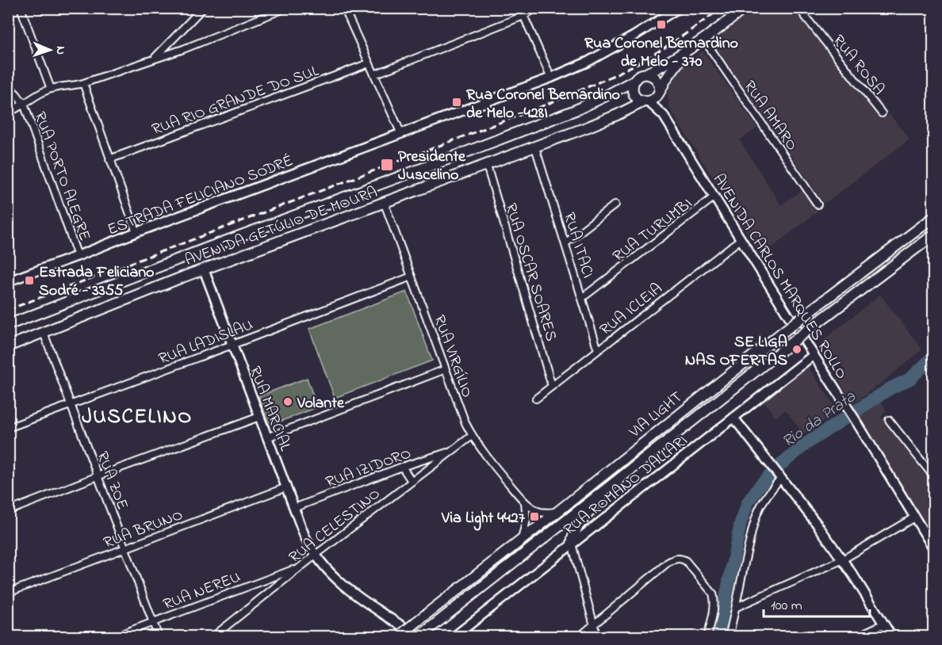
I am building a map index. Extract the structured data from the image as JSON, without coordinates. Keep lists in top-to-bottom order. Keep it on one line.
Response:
{"streets":{"main road":["ESTRADA FELICIANO SODRÉ","AVENIDA GETÚLIO DE MOURA","AVENIDA CARLOS MARQUES ROLLO","RUA MARCIAL","VIA LIGHT","RUA ROMANO DALLARI"],"street":["RUA ROSA","RUA RIO GRANDE DO SUL","RUA AMARO","RUA PORTO ALEGRE","RUA TURUMBI","RUA ITACI","RUA OSCAR SOARES","RUA ICLEIA","RUA LADISLAU","RUA VIRGÍLIO","RUA IZIDORO","RUA ZOE","RUA CELESTINO","RUA BRUNO","RUA NEREU"]},"crossings":[["RUA PORTO ALEGRE","ESTRADA FELICIANO SODRÉ"],["AVENIDA GETÚLIO DE MOURA","RUA ITACI"],["AVENIDA GETÚLIO DE MOURA","RUA OSCAR SOARES"],["AVENIDA GETÚLIO DE MOURA","AVENIDA CARLOS MARQUES ROLLO"],["AVENIDA GETÚLIO DE MOURA","RUA VIRGÍLIO"],["AVENIDA GETÚLIO DE MOURA","RUA MARCIAL"],["AVENIDA GETÚLIO DE MOURA","RUA ZOE"],["RUA TURUMBI","RUA ITACI"],["RUA TURUMBI","AVENIDA CARLOS MARQUES ROLLO"],["RUA ITACI","RUA ICLEIA"],["RUA OSCAR SOARES","RUA ICLEIA"],["AVENIDA CARLOS MARQUES ROLLO","RUA ICLEIA"],["AVENIDA CARLOS MARQUES ROLLO","RUA ROMANO DALLARI"],["RUA LADISLAU","RUA VIRGÍLIO"],["RUA LADISLAU","RUA MARCIAL"],["RUA LADISLAU","RUA ZOE"],["RUA VIRGÍLIO","VIA LIGHT"],["RUA VIRGÍLIO","RUA CELESTINO"],["RUA MARCIAL","VIA LIGHT"],["RUA MARCIAL","RUA IZIDORO"],["RUA MARCIAL","RUA CELESTINO"],["RUA MARCIAL","RUA BRUNO"],["RUA IZIDORO","RUA CELESTINO"],["RUA ZOE","RUA BRUNO"],["RUA ZOE","RUA NEREU"],["RUA CELESTINO","RUA NEREU"]],"districts":["JUSCELINO"],"water":["Rio da Prata"],"places":{"transit":["Rua Coronel Bernardino de Melo - 370","Rua Coronel Bernardino de Melo -428I","Presidente Juscelino","Estrada Feliciano Sodré - 3355","Via Light 4427"],"other":["SE LIGA NAS OFERTAS","Volante"]},"scale_bar":"100 m","north":"right"}
